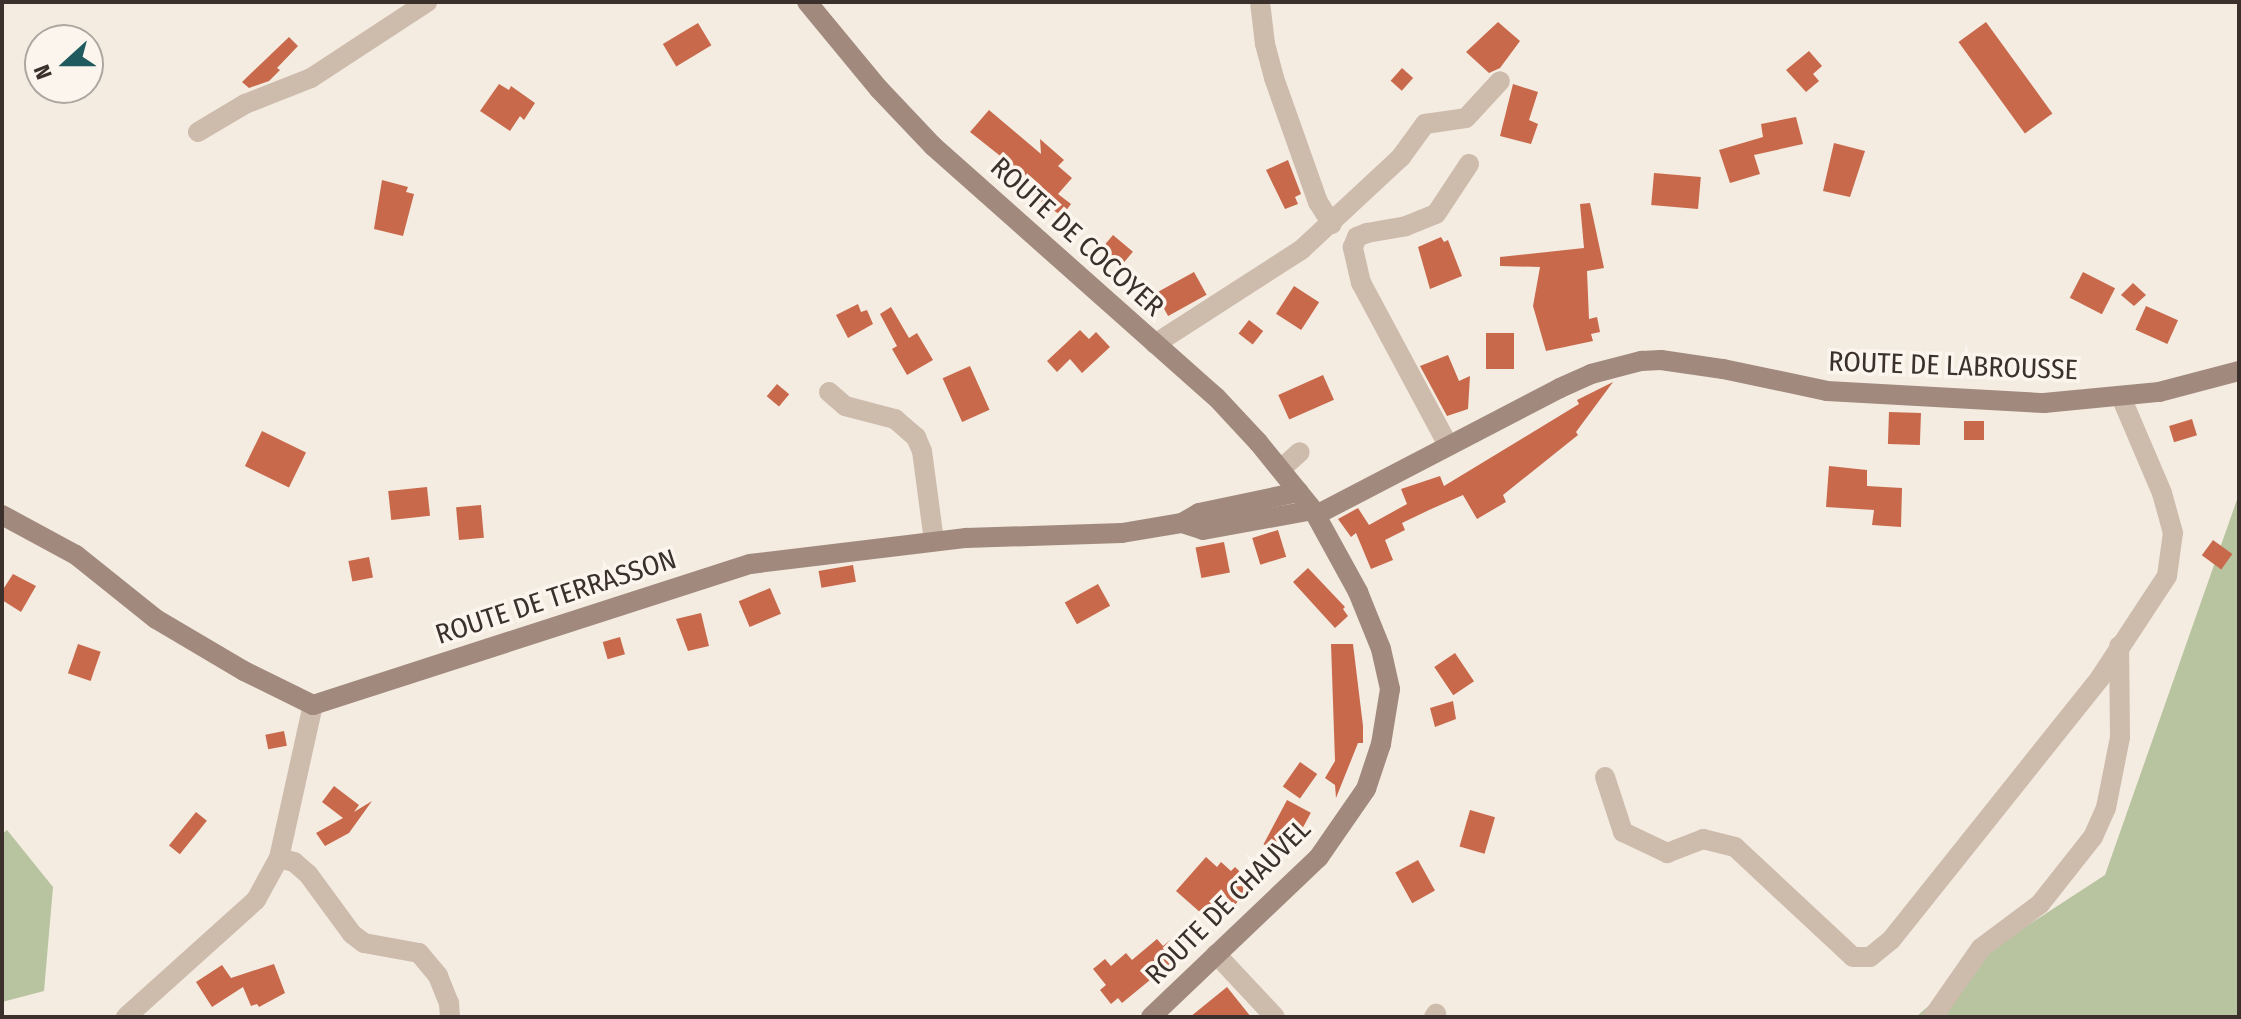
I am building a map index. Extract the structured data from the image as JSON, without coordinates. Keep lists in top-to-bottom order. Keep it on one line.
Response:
{"streets":{"street":["ROUTE DE COCOYER","ROUTE DE LABROUSSE","ROUTE DE TERRASSON","ROUTE DE CHAUVEL"]},"crossings":[["ROUTE DE COCOYER","ROUTE DE LABROUSSE"],["ROUTE DE COCOYER","ROUTE DE TERRASSON"],["ROUTE DE COCOYER","ROUTE DE CHAUVEL"],["ROUTE DE LABROUSSE","ROUTE DE TERRASSON"],["ROUTE DE LABROUSSE","ROUTE DE CHAUVEL"],["ROUTE DE TERRASSON","ROUTE DE CHAUVEL"]],"north":"left"}
